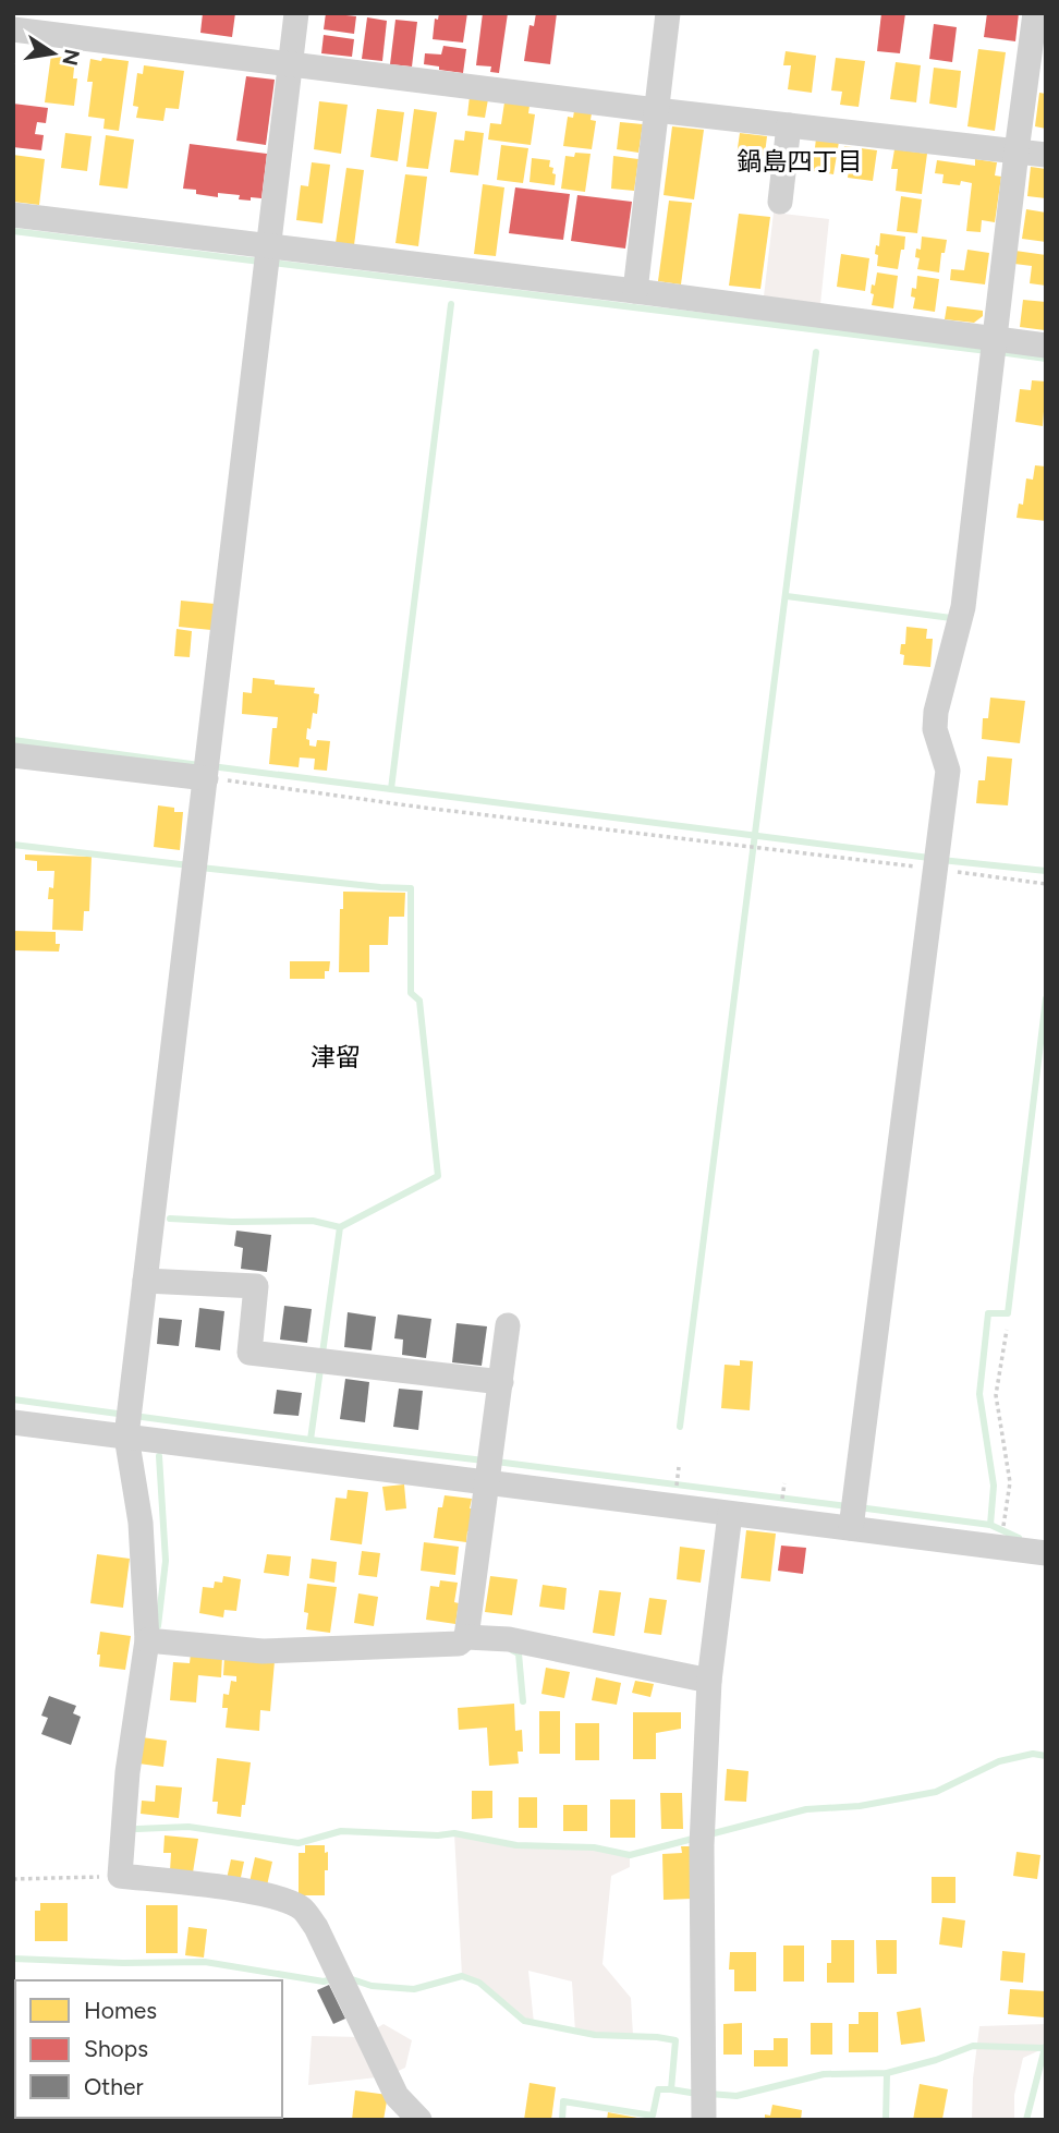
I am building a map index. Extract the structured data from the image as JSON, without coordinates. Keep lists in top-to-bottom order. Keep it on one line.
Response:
{"districts":["鍋島四丁目","津留"],"legend":["Homes","Shops","Other"],"north":"right"}
